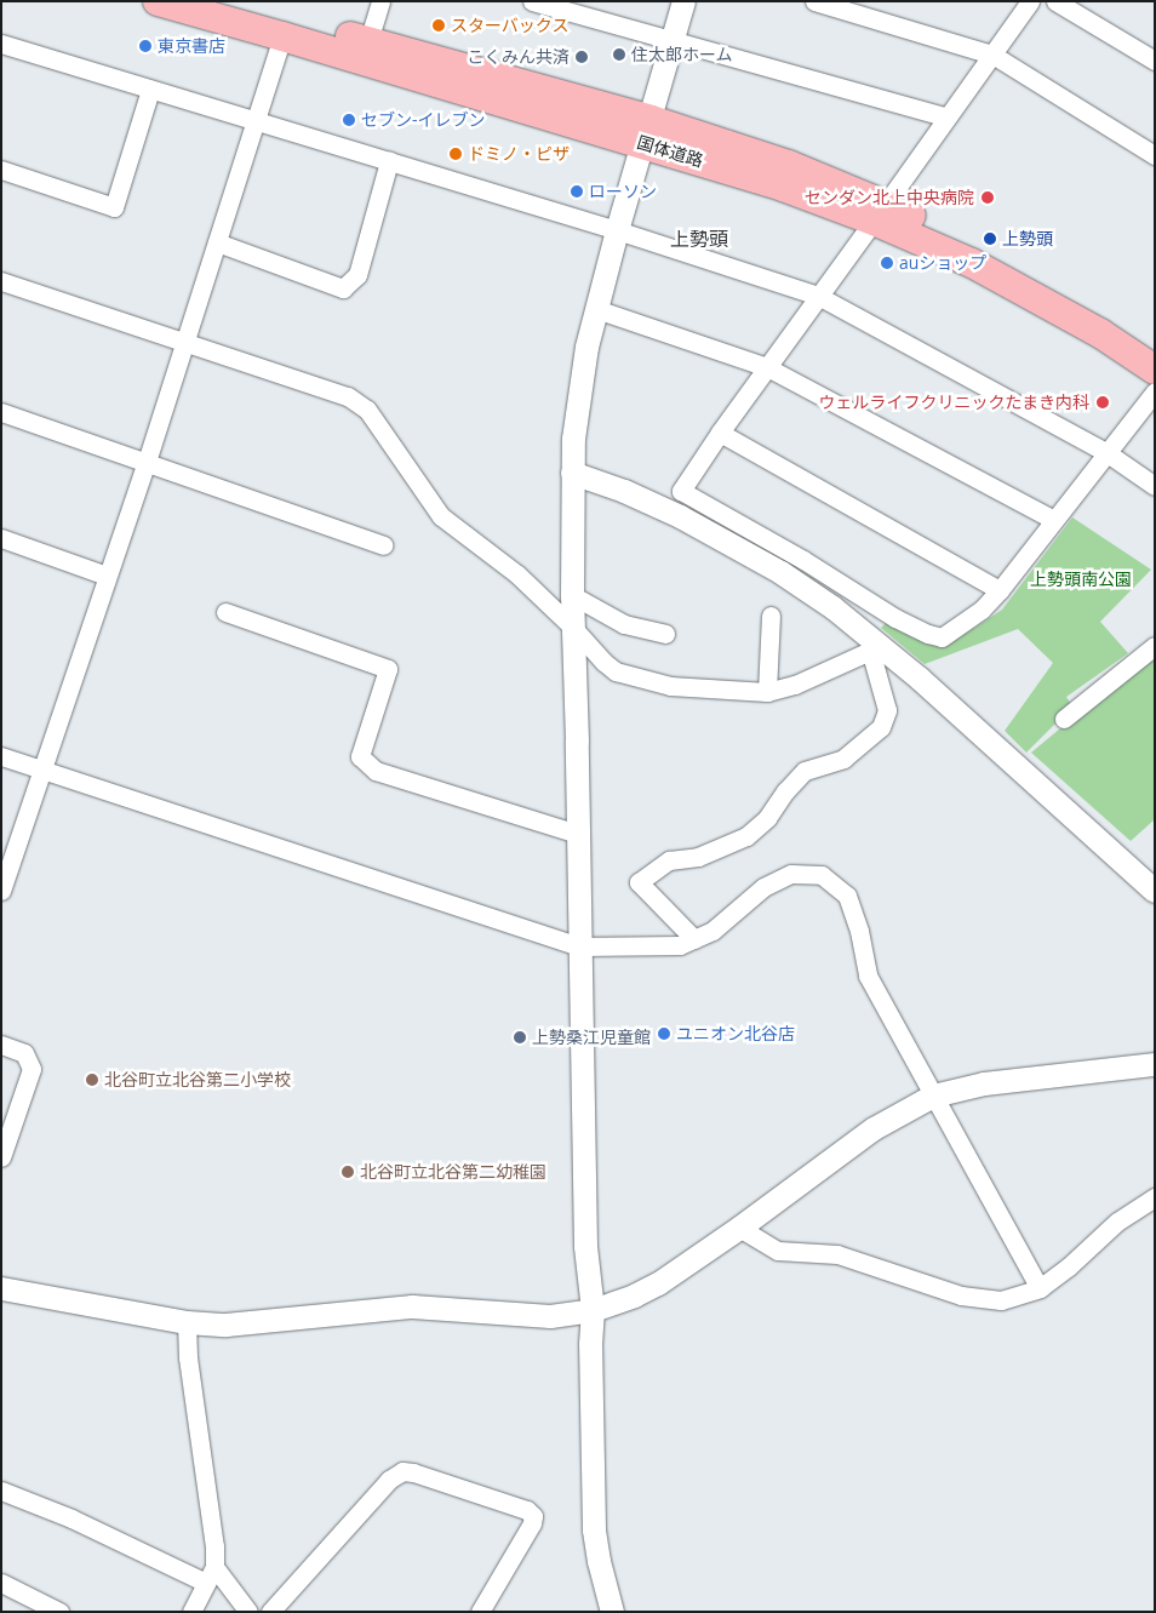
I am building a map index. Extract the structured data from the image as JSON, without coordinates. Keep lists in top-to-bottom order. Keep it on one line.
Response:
{"streets":{"main road":["国体道路"]},"districts":["上勢頭"],"parks":["上勢頭南公園"],"places":["スターバックス","東京書店","住太郎ホーム","こくみん共済","セブン-イレブン","ドミノ・ピザ","ローソン","センダン北上中央病院","上勢頭","auショップ","ウェルライフクリニックたまき内科","ユニオン北谷店","上勢桑江児童館","北谷町立北谷第二小学校","北谷町立北谷第二幼稚園"]}
